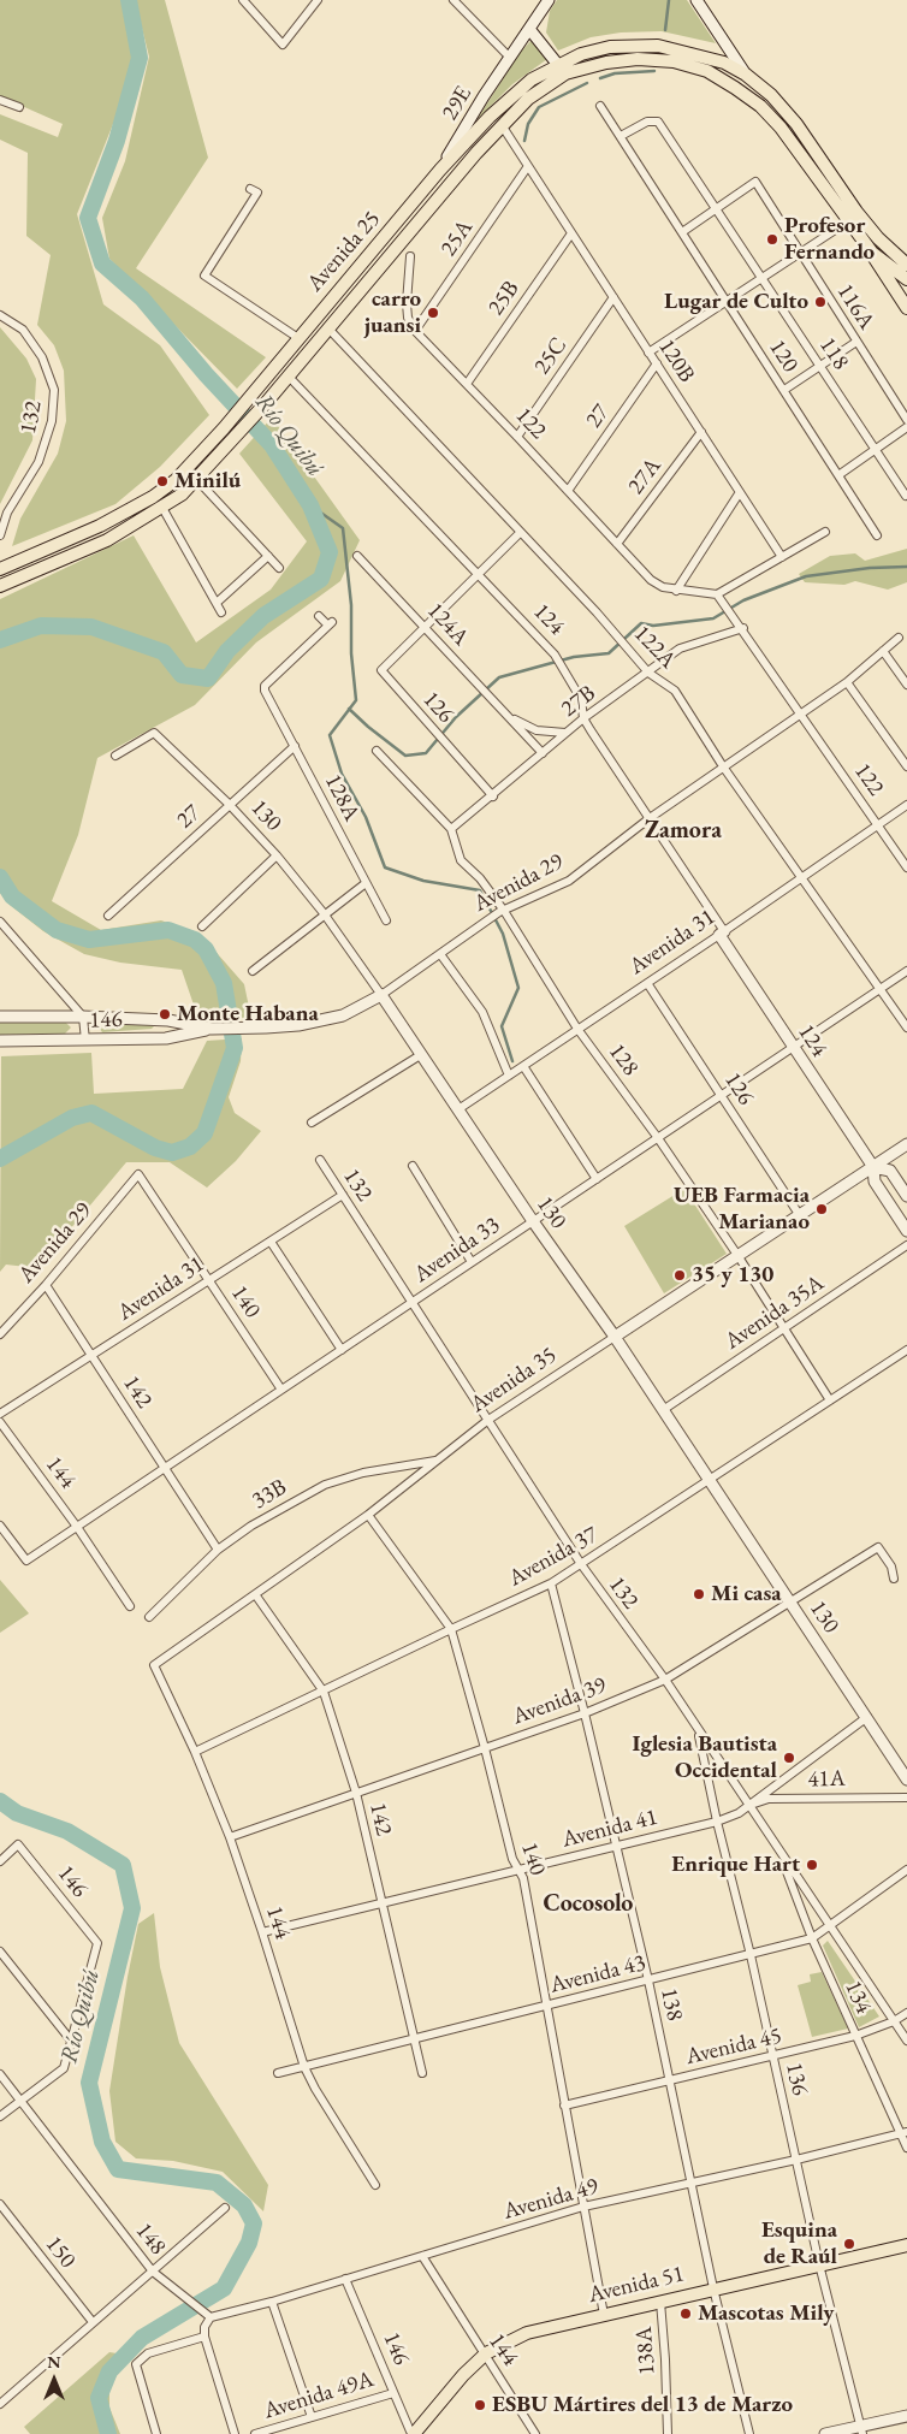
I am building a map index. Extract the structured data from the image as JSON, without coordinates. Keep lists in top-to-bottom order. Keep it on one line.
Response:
{"streets":{"main road":["Avenida 25","Avenida 51"],"street":["29E","25A","25B","116A","118","25C","120","120B","27","132","122","27A","124","124A","122A","27B","126","128A","130","Avenida 29","Avenida 31","146","128","Avenida 33","140","Avenida 35A","Avenida 35","142","144","33B","Avenida 37","Avenida 39","41A","Avenida 41","Avenida 43","134","138","Avenida 45","136","Avenida 49","148","150","138A","Avenida 49A"]},"crossings":[["29E","Avenida 25"],["25A","120B"],["25A","122"],["Avenida 25","120B"],["Avenida 25","124"],["Avenida 25","122A"],["25B","120B"],["25B","122"],["116A","118"],["118","120"],["25C","120B"],["25C","122"],["120B","27"],["120B","27A"],["27","122"],["27","128A"],["27","130"],["132","Avenida 31"],["132","Avenida 33"],["132","Avenida 35"],["132","Avenida 37"],["132","Avenida 39"],["132","41A"],["132","Avenida 41"],["132","Avenida 43"],["132","134"],["132","Avenida 45"],["132","136"],["122","27A"],["122","27B"],["122","Avenida 29"],["122","Avenida 31"],["124","27B"],["124","Avenida 29"],["124","Avenida 31"],["124","Avenida 33"],["124","Avenida 35"],["124A","27B"],["124A","126"],["122A","27B"],["122A","Avenida 29"],["122A","Avenida 31"],["122A","Avenida 33"],["27B","126"],["27B","128"],["126","Avenida 31"],["126","Avenida 33"],["126","Avenida 35"],["130","Avenida 29"],["130","Avenida 31"],["130","Avenida 33"],["130","Avenida 35A"],["130","Avenida 35"],["130","Avenida 37"],["130","Avenida 39"],["130","Avenida 41"],["Avenida 29","146"],["Avenida 29","128"],["Avenida 29","140"],["Avenida 29","142"],["Avenida 31","128"],["Avenida 31","140"],["Avenida 31","142"],["146","Avenida 49"],["146","Avenida 51"],["146","Avenida 49A"],["128","Avenida 33"],["128","Avenida 35A"],["128","Avenida 35"],["128","Avenida 37"],["Avenida 33","140"],["Avenida 33","142"],["Avenida 33","144"],["140","Avenida 35"],["140","Avenida 37"],["140","Avenida 39"],["140","Avenida 41"],["140","Avenida 43"],["140","Avenida 45"],["140","Avenida 49"],["140","Avenida 51"],["Avenida 35","142"],["Avenida 35","144"],["Avenida 35","33B"],["142","33B"],["142","Avenida 37"],["142","Avenida 39"],["142","Avenida 41"],["142","Avenida 43"],["144","Avenida 37"],["144","Avenida 39"],["144","Avenida 41"],["144","Avenida 43"],["144","Avenida 49"],["144","Avenida 51"],["Avenida 37","138"],["Avenida 39","138"],["41A","Avenida 41"],["Avenida 41","138"],["Avenida 41","136"],["Avenida 43","134"],["Avenida 43","138"],["Avenida 43","136"],["134","Avenida 45"],["134","Avenida 49"],["138","Avenida 45"],["138","Avenida 49"],["138","Avenida 51"],["Avenida 45","136"],["136","Avenida 49"],["136","Avenida 51"],["Avenida 49","148"],["Avenida 51","138A"]],"districts":["Zamora","Cocosolo"],"water":["Río Quibú"],"places":["Profesor Fernando","Lugar de Culto","carro juansi","Minilú","Monte Habana","UEB Farmacia Marianao","35 y 130","Mi casa","Iglesia Bautista Occidental","Enrique Hart","Esquina de Raúl","Mascotas Mily","ESBU Mártires del 13 de Marzo"],"north":"top"}
